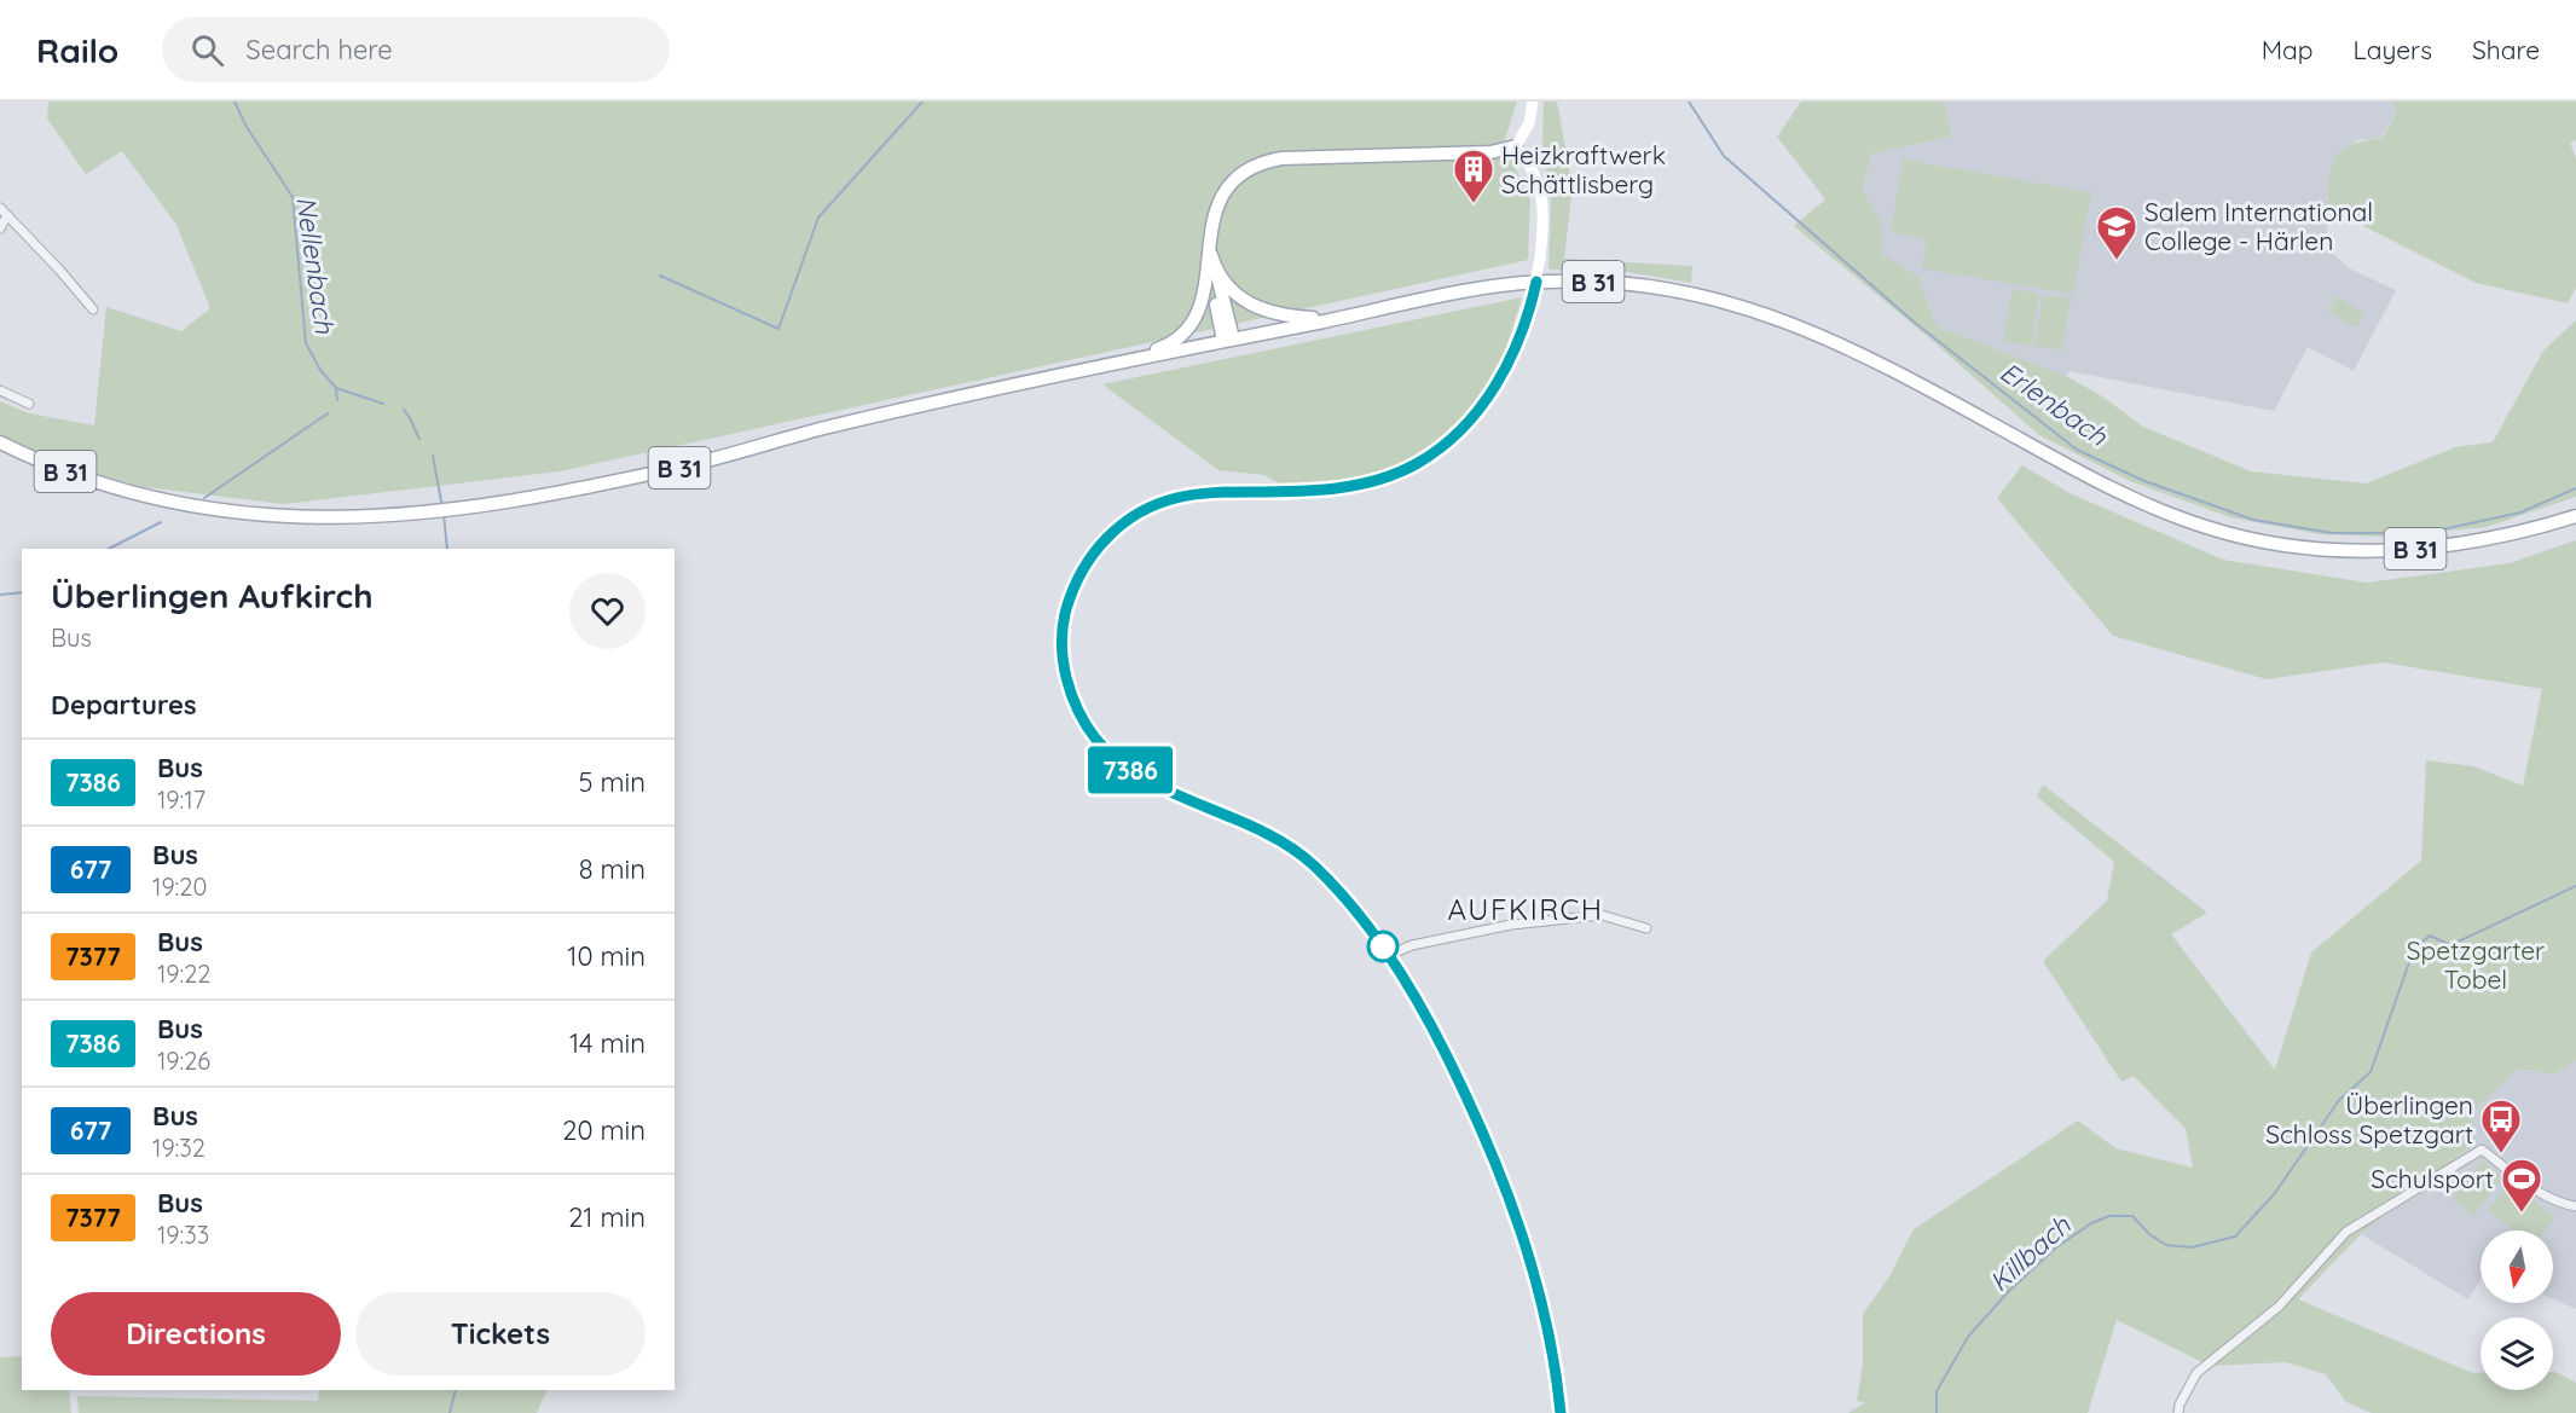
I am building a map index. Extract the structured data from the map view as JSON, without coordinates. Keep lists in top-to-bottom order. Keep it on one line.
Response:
{"streets":{"main road":["B 31"]},"districts":["AUFKIRCH"],"water":["Nellenbach","Erlenbach","Killbach"],"parks":["Spetzgarter Tobel"],"places":{"building":["Heizkraftwerk Schättlisberg"],"school or university":["Salem International College - Härlen"],"bus stop":["Überlingen Schloss Spetzgart"],"sports":["Schulsport"]},"lines":["bus line 7386"],"north":"bottom","page":{"header":"Railo","search":"Search here","nav":["Map","Layers","Share"],"on_map":"7386","heading":[["Überlingen Aufkirch","Bus"],"Departures"],"list":[{"mark":"7386","name":"Bus","note":"19:17","value":"5 min"},{"mark":"677","name":"Bus","note":"19:20","value":"8 min"},{"mark":"7377","name":"Bus","note":"19:22","value":"10 min"},{"mark":"7386","name":"Bus","note":"19:26","value":"14 min"},{"mark":"677","name":"Bus","note":"19:32","value":"20 min"},{"mark":"7377","name":"Bus","note":"19:33","value":"21 min"}],"buttons":["Directions","Tickets"]}}
